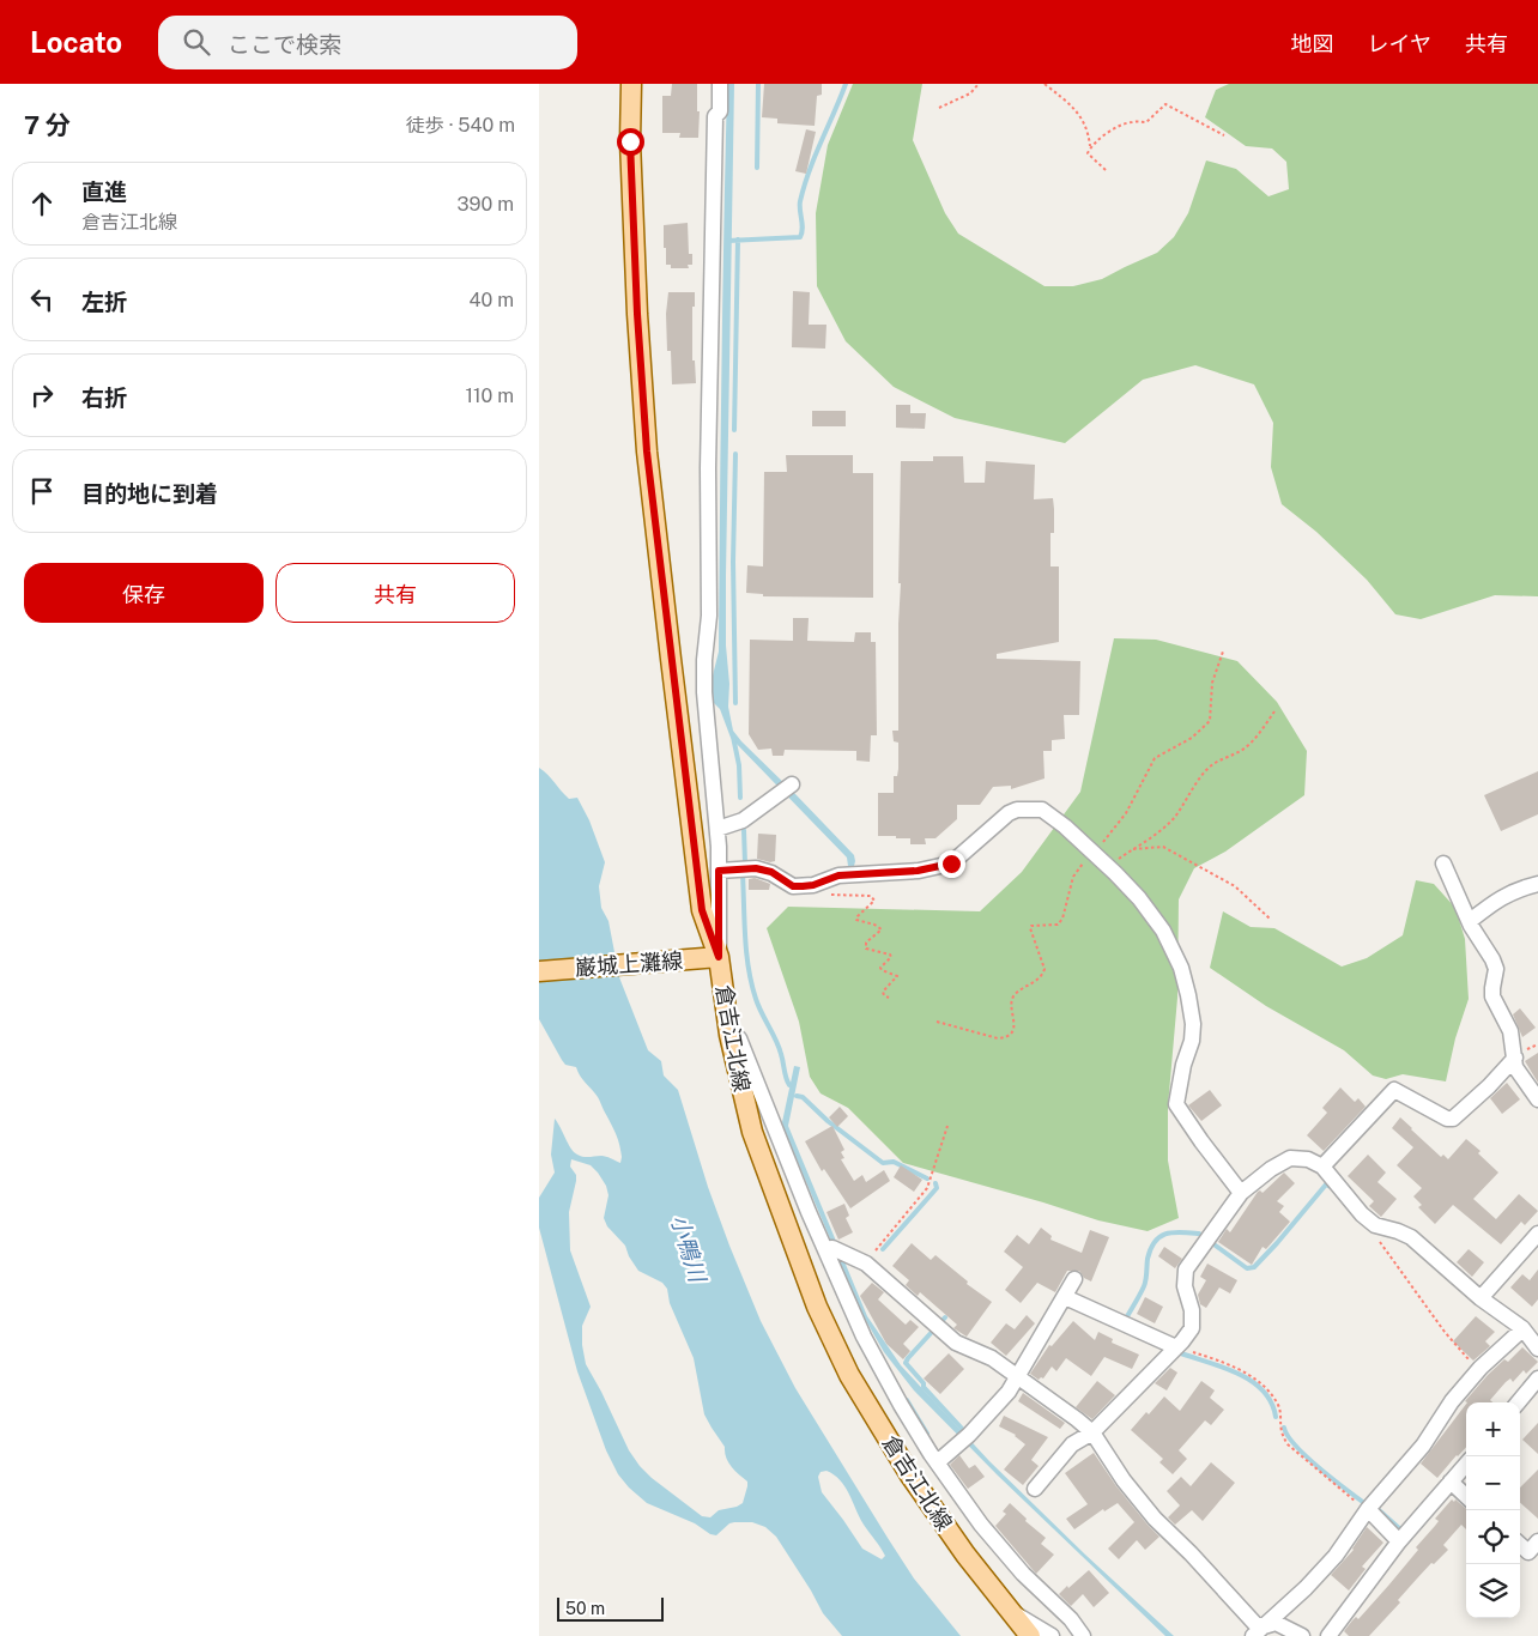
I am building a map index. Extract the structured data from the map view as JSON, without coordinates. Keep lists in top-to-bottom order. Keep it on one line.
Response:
{"streets":{"main road":["巌城上灘線","倉吉江北線"]},"crossings":[["巌城上灘線","倉吉江北線"]],"water":["小鴨川"],"scale_bar":"50 m","page":{"header":"Locato","search":"ここで検索","nav":["地図","レイヤ","共有"],"heading":["7 分","徒歩 · 540 m"],"list":[["直進","倉吉江北線","390 m"],["左折","40 m"],["右折","110 m"],"目的地に到着"],"buttons":["保存","共有"],"map_buttons":["+","−"],"scale":"50 m"}}
